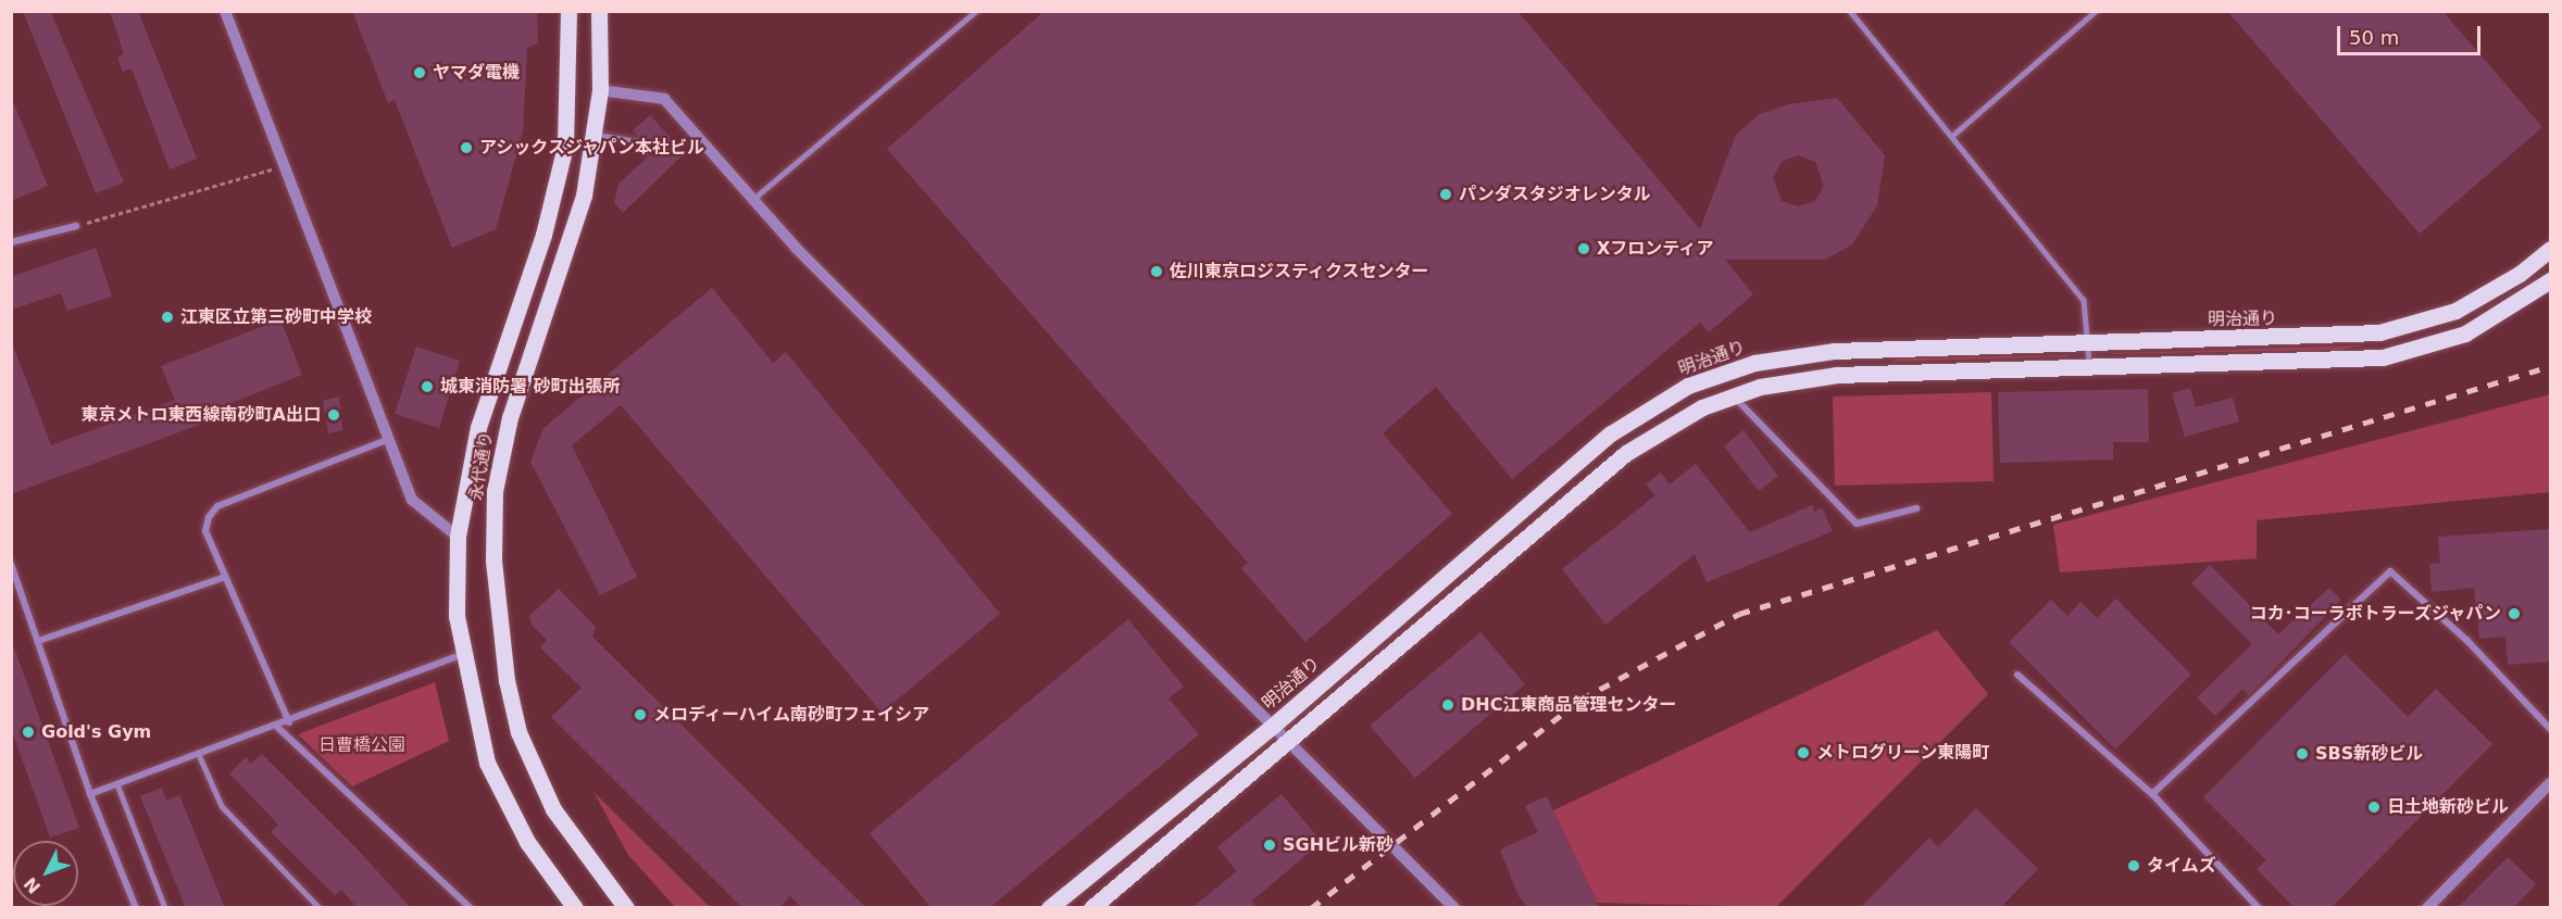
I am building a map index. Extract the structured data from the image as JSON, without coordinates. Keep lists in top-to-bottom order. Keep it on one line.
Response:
{"streets":{"main road":["明治通り","永代通り"]},"parks":["日曹橋公園"],"places":["ヤマダ電機","アシックスジャパン本社ビル","パンダスタジオレンタル","Xフロンティア","佐川東京ロジスティクスセンター","江東区立第三砂町中学校","城東消防署 砂町出張所","東京メトロ東西線南砂町A出口","コカ･コーラボトラーズジャパン","DHC江東商品管理センター","メロディーハイム南砂町フェイシア","Gold's Gym","メトログリーン東陽町","SBS新砂ビル","日土地新砂ビル","SGHビル新砂","タイムズ"],"scale_bar":"50 m","north":"bottom left"}
